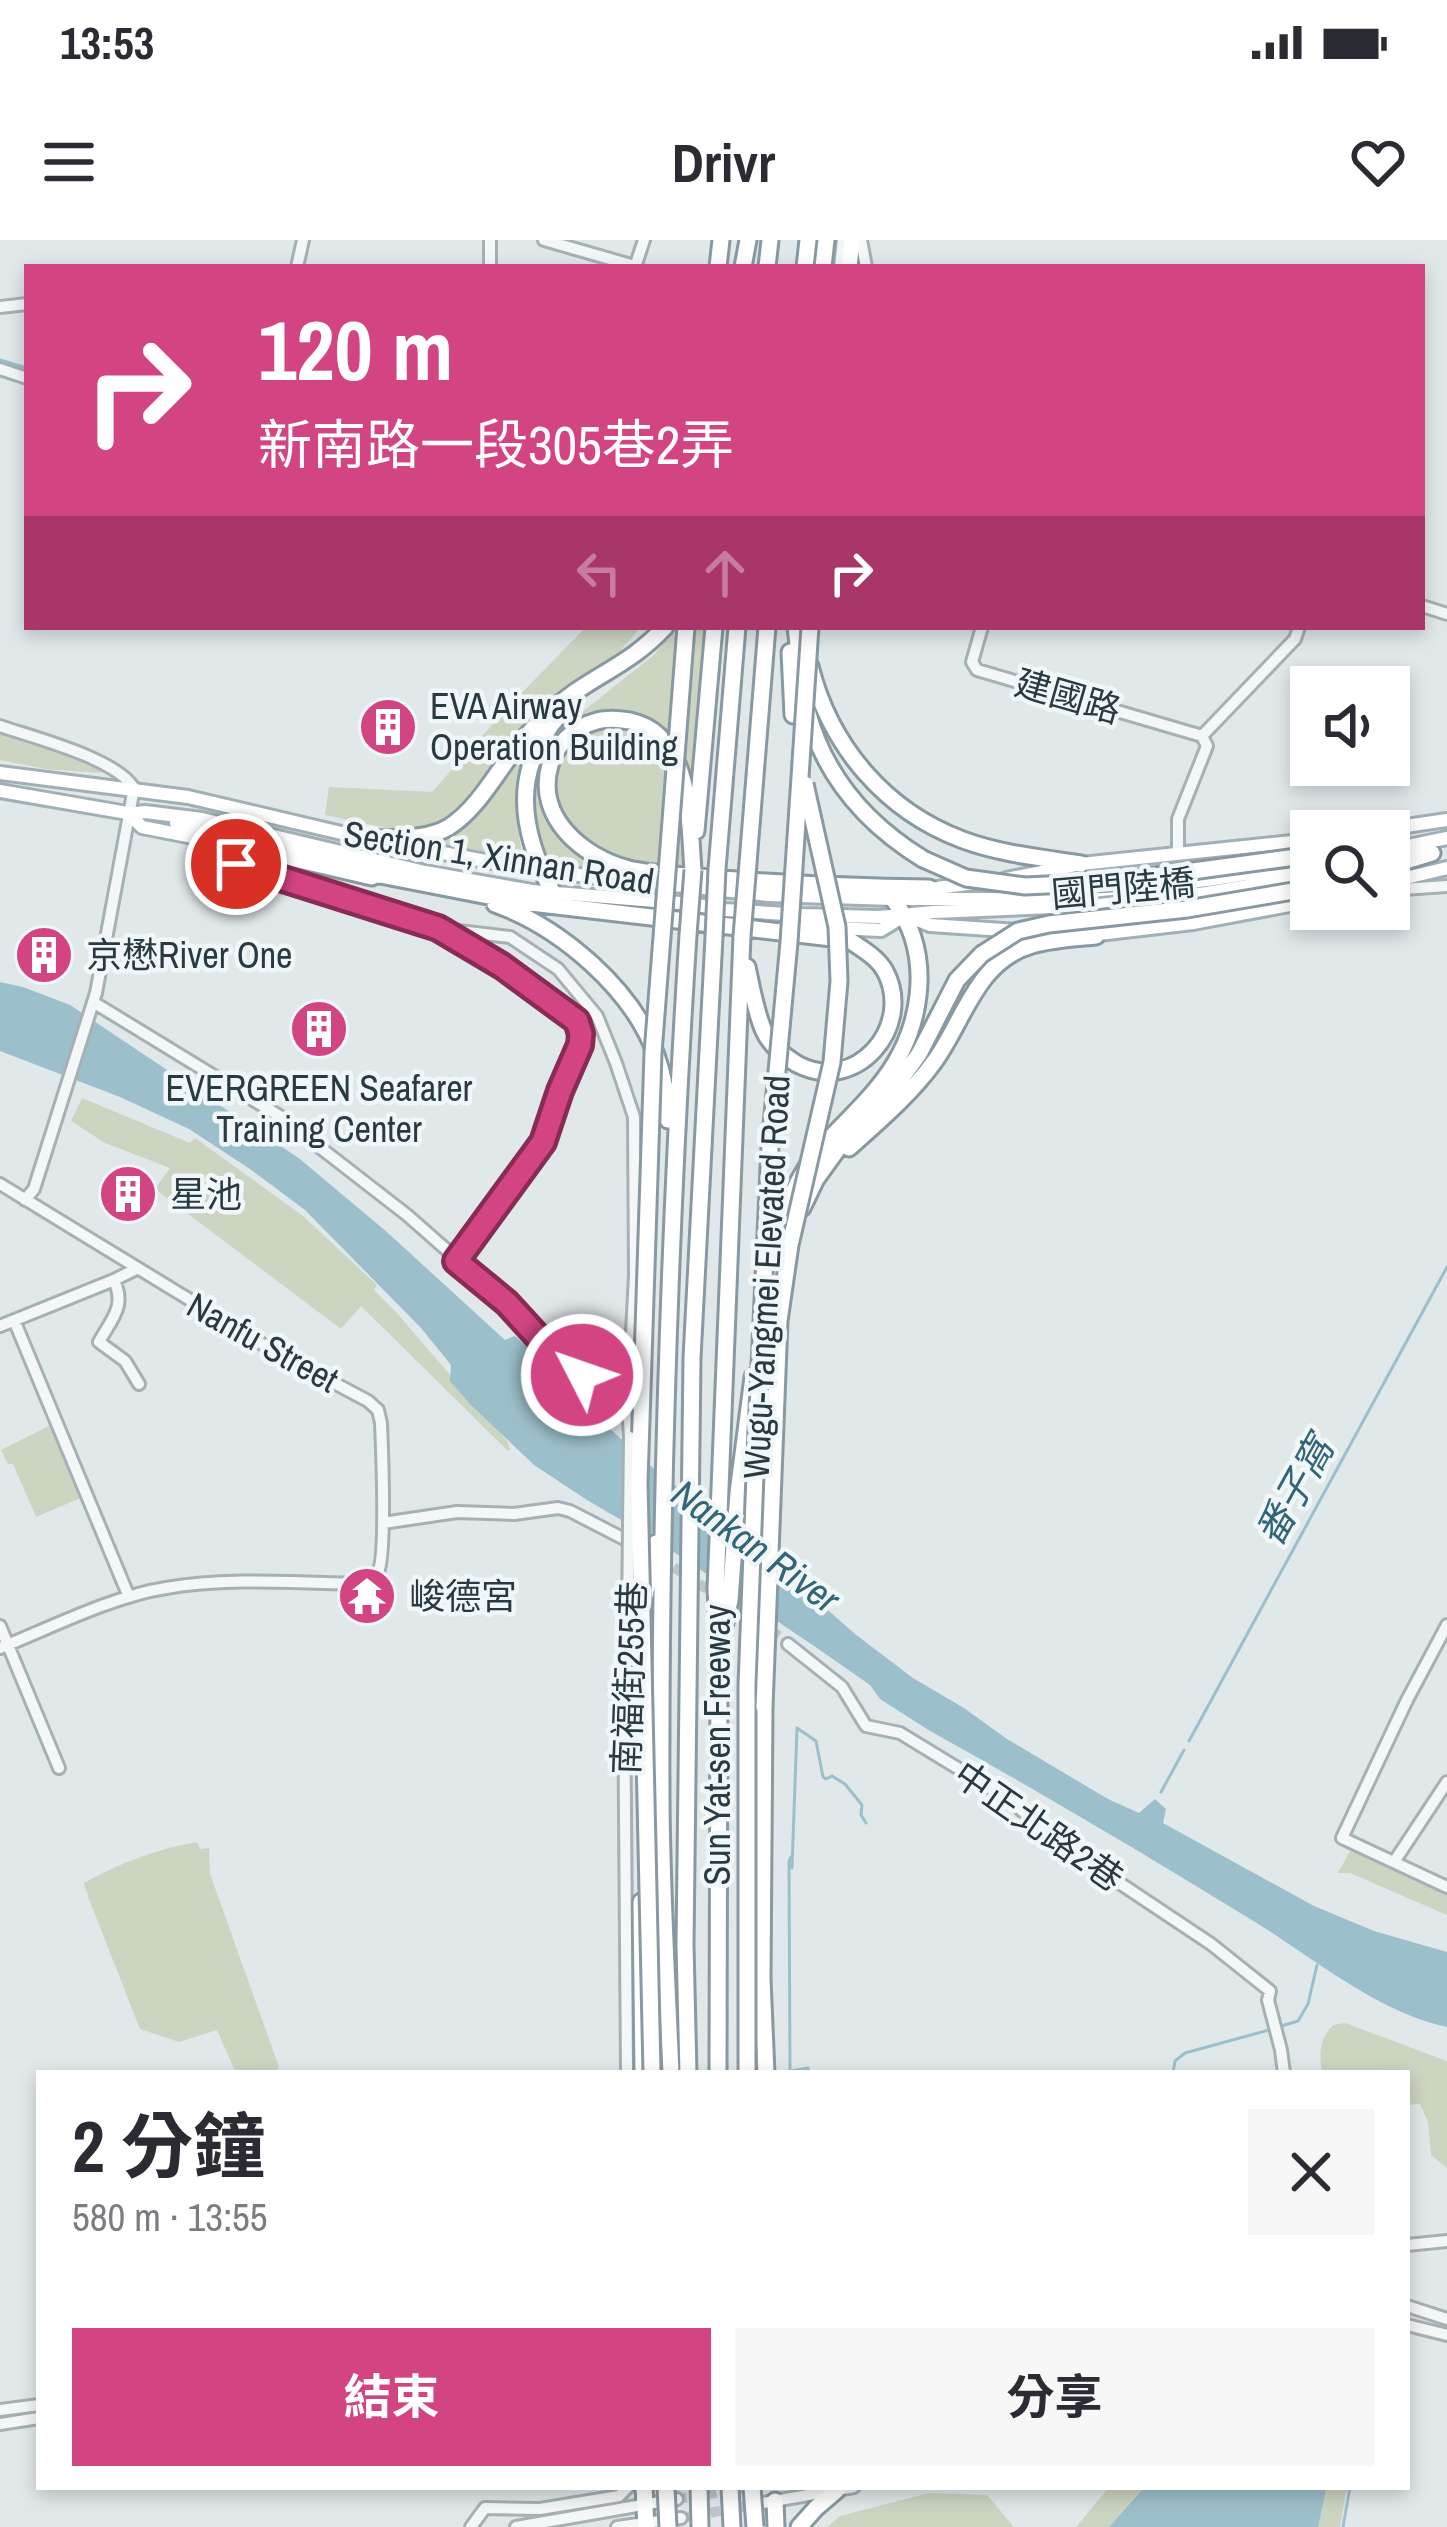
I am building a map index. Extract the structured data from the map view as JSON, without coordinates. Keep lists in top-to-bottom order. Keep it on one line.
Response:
{"streets":{"highway":["Wugu-Yangmei Elevated Road","Sun Yat-sen Freeway"],"main road":["Section 1, Xinnan Road","國門陸橋"],"street":["建國路","Nanfu Street","南福街255巷","中正北路2巷"]},"crossings":[["Section 1, Xinnan Road","國門陸橋"],["Nanfu Street","南福街255巷"]],"water":["番子窩","Nankan River"],"places":{"building":["EVA Airway Operation Building","京懋River One","EVERGREEN Seafarer Training Center","星池"],"temple":["峻德宮"]},"page":{"status":"13:53","header":"Drivr","turn":["120 m","新南路一段305巷2弄"],"heading":["2 分鐘","580 m · 13:55"],"buttons":["結束","分享"]}}
